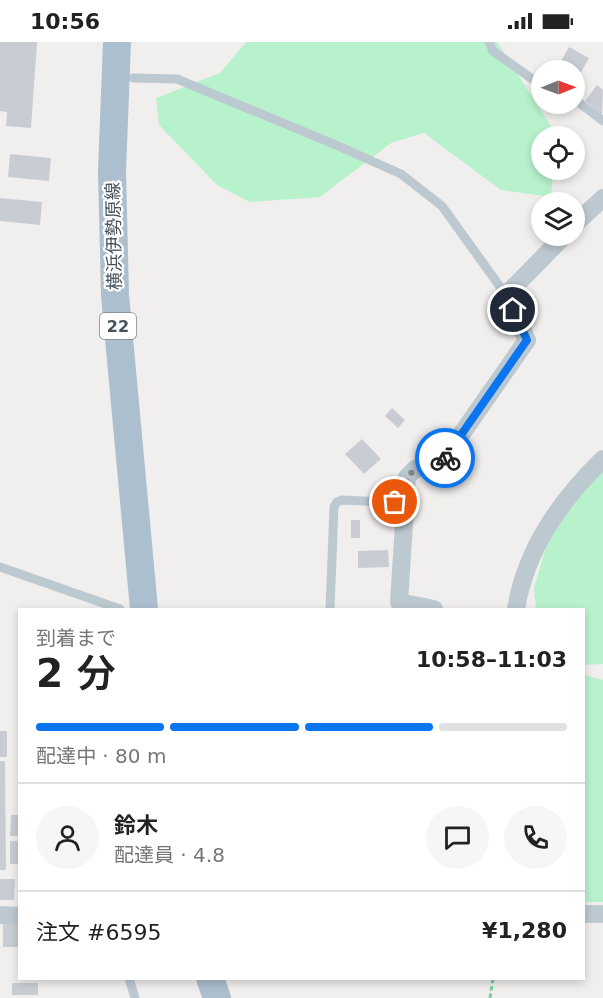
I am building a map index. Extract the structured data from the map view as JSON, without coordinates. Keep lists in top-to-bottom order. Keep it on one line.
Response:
{"streets":{"main road":["横浜伊勢原線","22"]},"north":"right","page":{"status":"10:56","heading":["2 分","到着まで","10:58–11:03"],"panel":["鈴木","配達員 · 4.8","注文 #6595","¥1,280"],"bar":"配達中 · 80 m"}}
